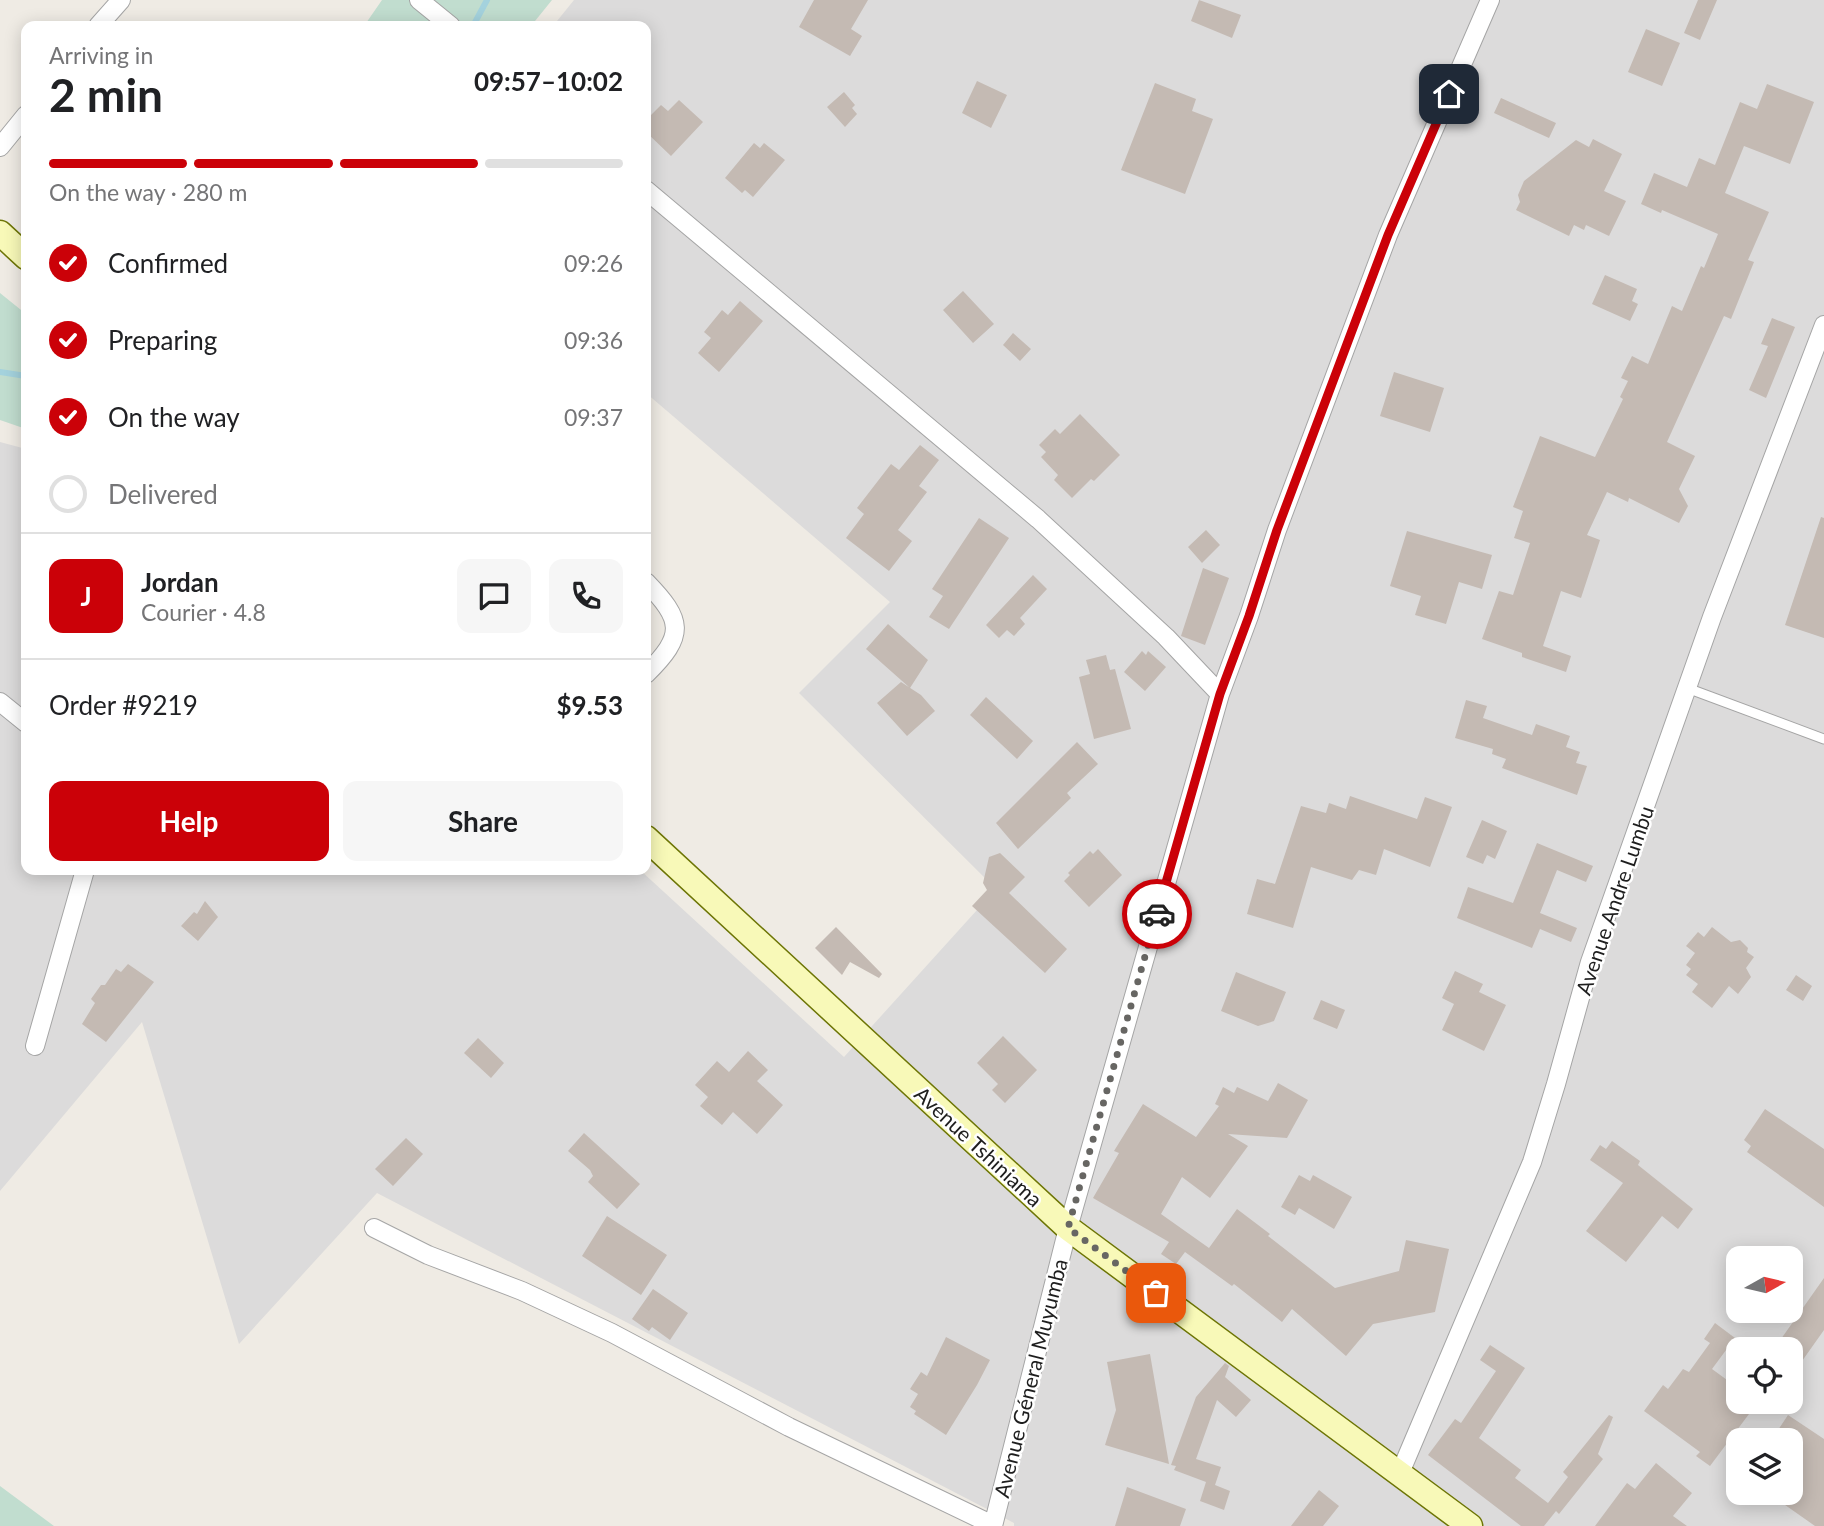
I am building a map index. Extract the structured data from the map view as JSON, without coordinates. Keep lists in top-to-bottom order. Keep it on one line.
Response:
{"streets":{"street":["Avenue Andre Lumbu","Avenue Tshiniama","Avenue Géneral Muyumba"]},"crossings":[["Avenue Andre Lumbu","Avenue Tshiniama"],["Avenue Tshiniama","Avenue Géneral Muyumba"]],"north":"right","page":{"heading":["2 min","Arriving in","09:57–10:02"],"panel":["Jordan","Courier · 4.8","Order #9219","$9.53"],"bar":"On the way · 280 m","list":[["Confirmed","09:26"],["Preparing","09:36"],["On the way","09:37"],"Delivered"],"round":"J","buttons":["Help","Share"]}}
